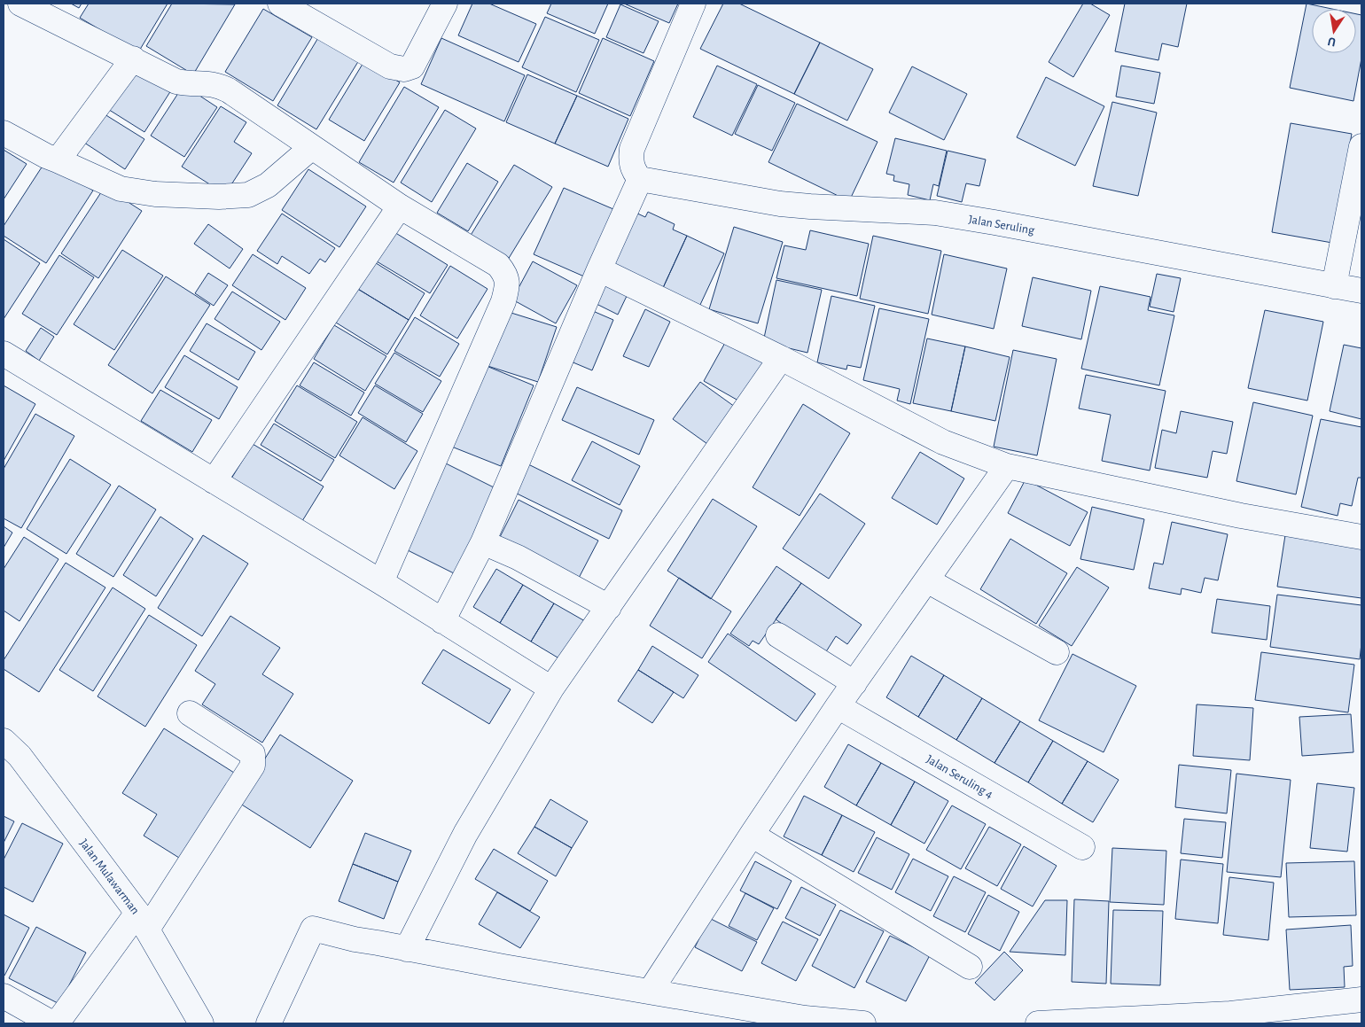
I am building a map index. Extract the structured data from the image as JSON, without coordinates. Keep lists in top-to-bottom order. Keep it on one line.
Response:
{"streets":{"street":["Jalan Seruling","Jalan Seruling 4","Jalan Mulawarman"]},"north":"bottom"}
